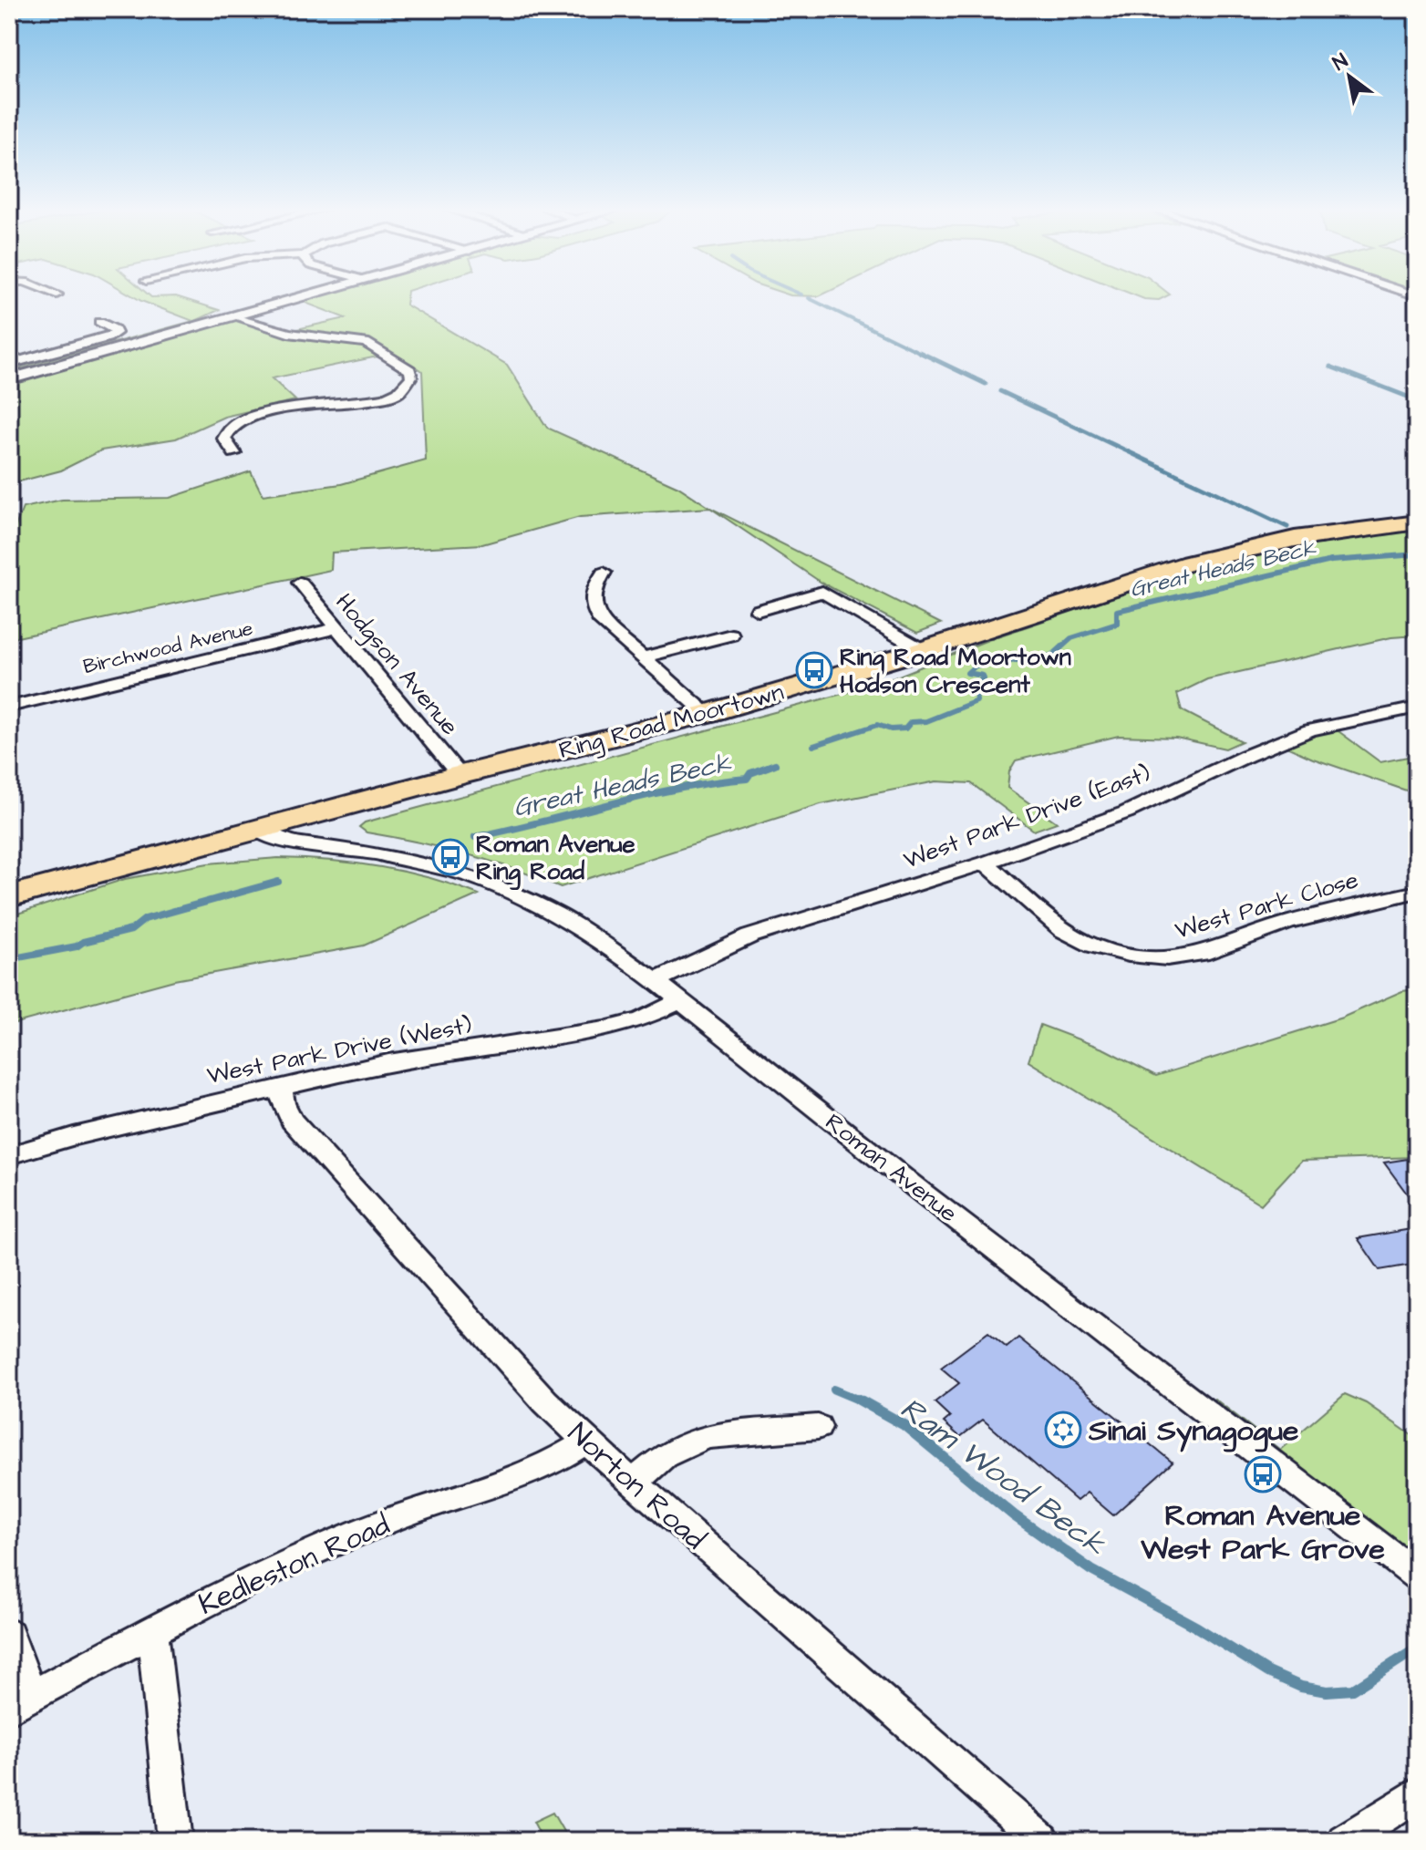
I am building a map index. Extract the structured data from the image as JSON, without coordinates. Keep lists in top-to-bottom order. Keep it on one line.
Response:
{"streets":{"highway":["Ring Road Moortown"],"street":["Birchwood Avenue","Hodgson Avenue","West Park Drive (East)","West Park Close","West Park Drive (West)","Roman Avenue","Norton Road","Kedleston Road"]},"crossings":[["Birchwood Avenue","Hodgson Avenue"],["Hodgson Avenue","Ring Road Moortown"],["Ring Road Moortown","Roman Avenue"],["West Park Drive (East)","West Park Close"],["West Park Drive (East)","Roman Avenue"],["West Park Drive (West)","Roman Avenue"],["West Park Drive (West)","Norton Road"],["Norton Road","Kedleston Road"]],"water":["Great Heads Beck","Ram Wood Beck"],"places":{"bus stop":["Ring Road Moortown Hodson Crescent","Roman Avenue Ring Road","Roman Avenue West Park Grove"],"synagogue":["Sinai Synagogue"]},"north":"top left"}
